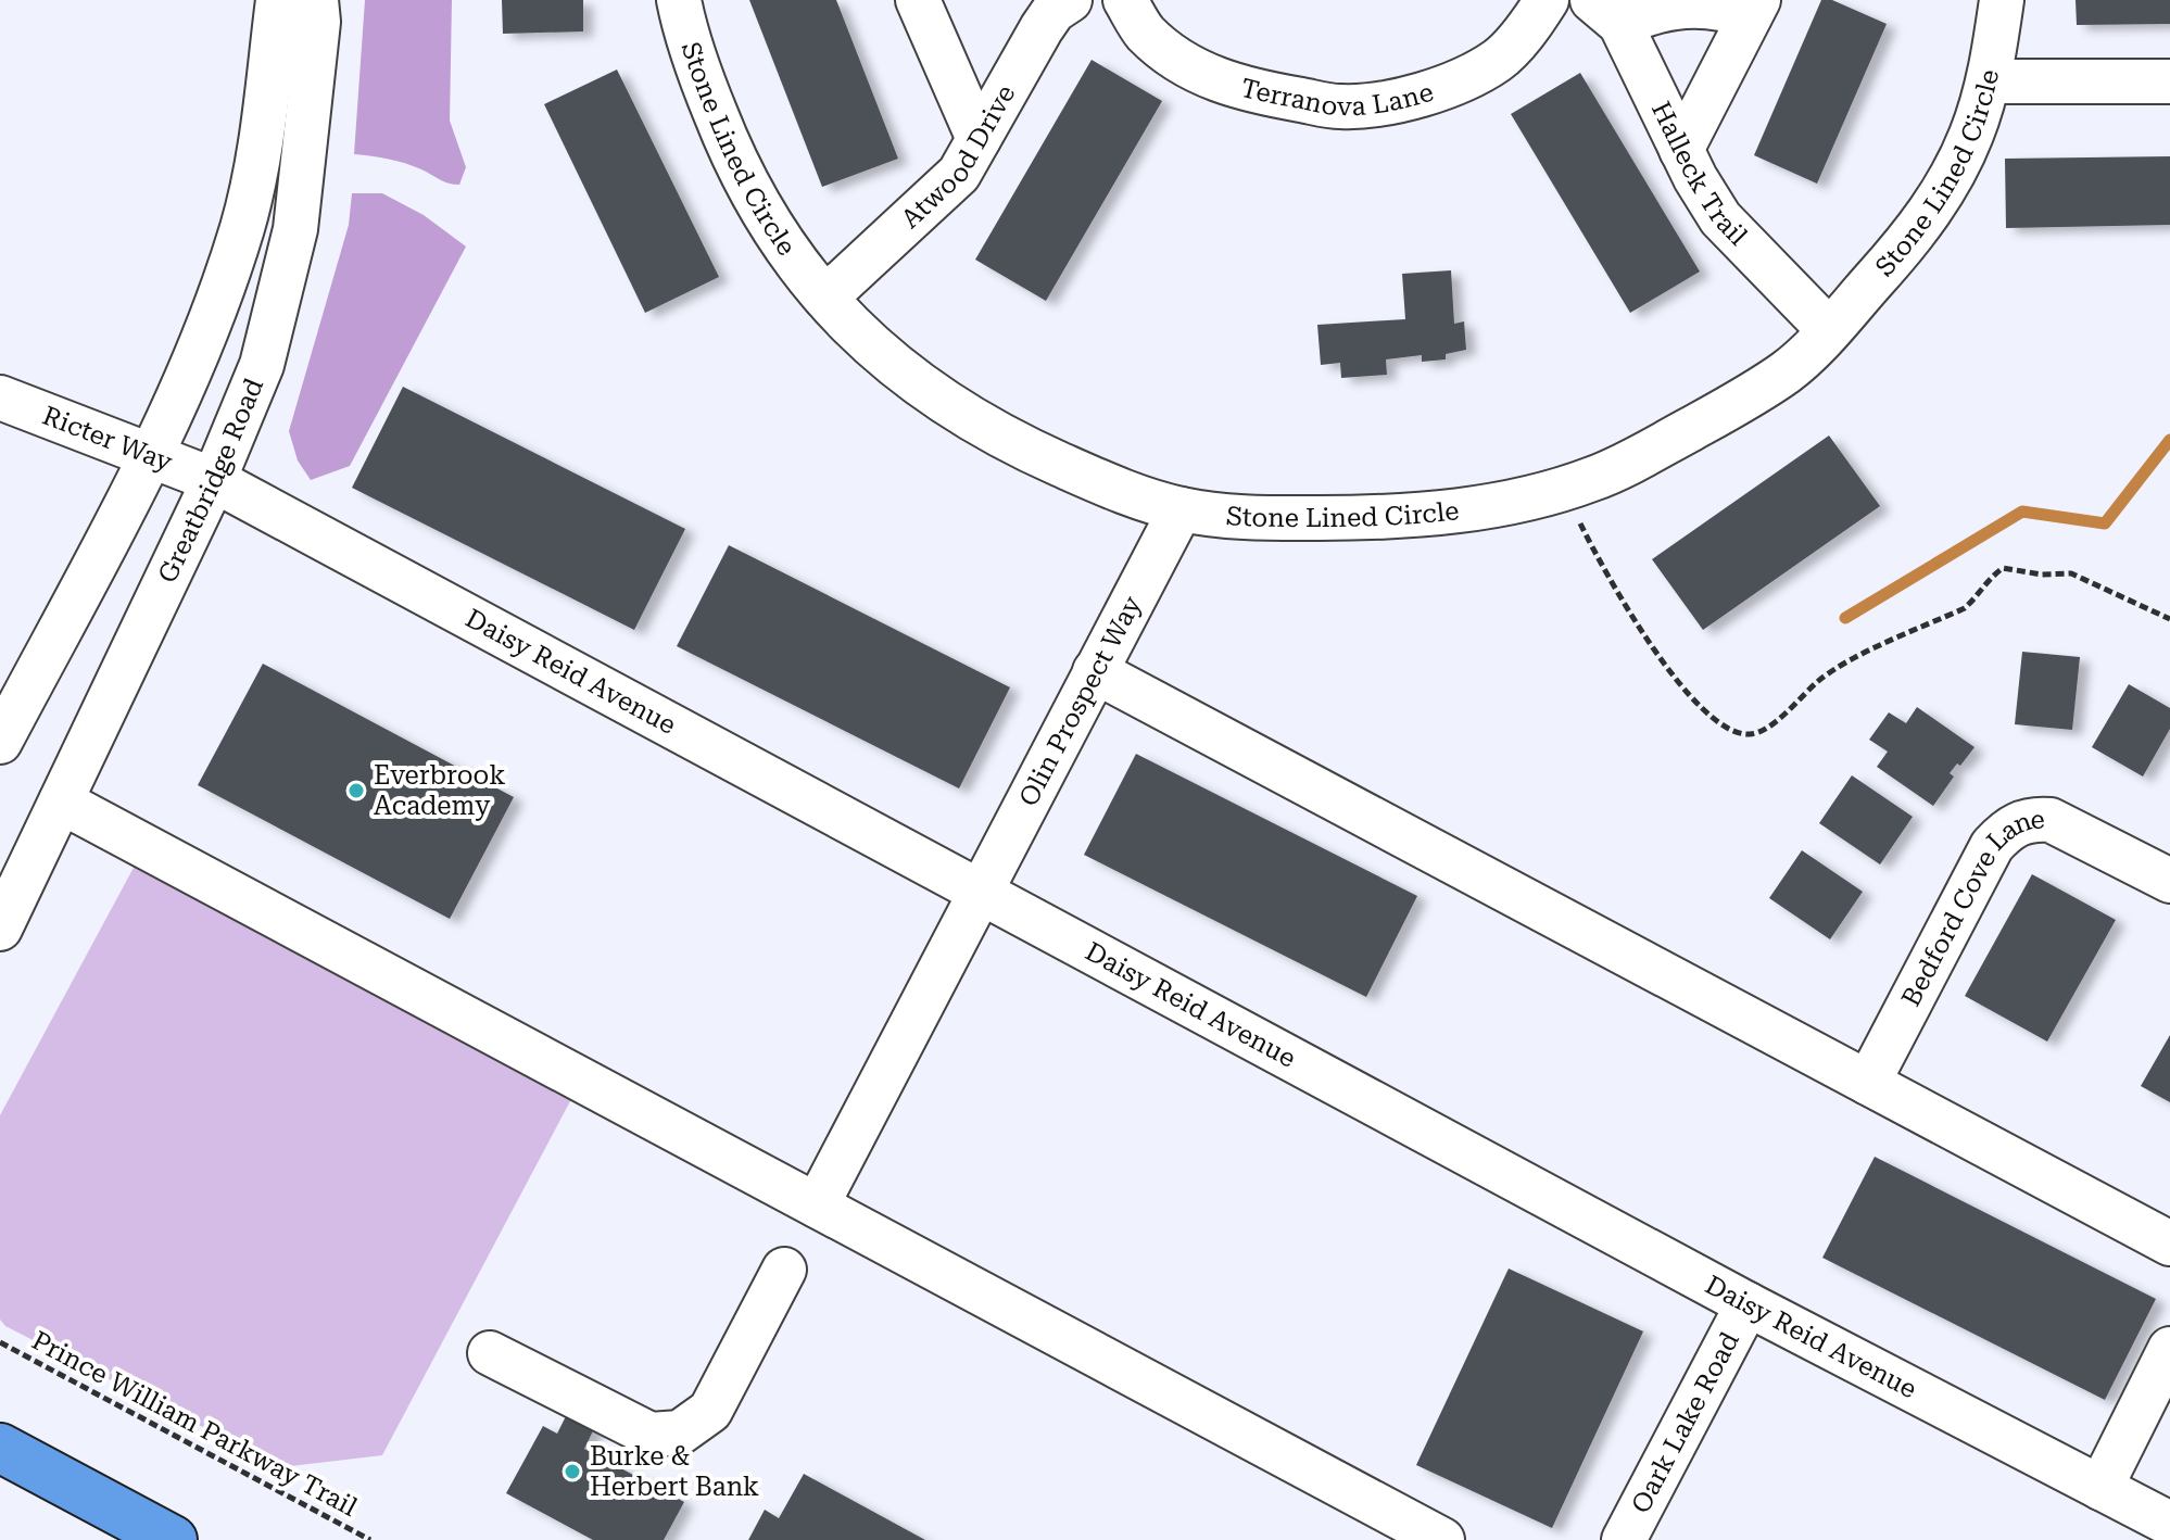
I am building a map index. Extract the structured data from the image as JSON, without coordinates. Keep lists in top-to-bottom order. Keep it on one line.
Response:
{"streets":{"street":["Terranova Lane","Stone Lined Circle","Atwood Drive","Halleck Trail","Ricter Way","Greatbridge Road","Daisy Reid Avenue","Olin Prospect Way","Bedford Cove Lane","Oark Lake Road"],"path":["Prince William Parkway Trail"]},"crossings":[["Stone Lined Circle","Atwood Drive"],["Stone Lined Circle","Halleck Trail"],["Stone Lined Circle","Olin Prospect Way"],["Ricter Way","Greatbridge Road"],["Ricter Way","Daisy Reid Avenue"],["Greatbridge Road","Daisy Reid Avenue"],["Daisy Reid Avenue","Olin Prospect Way"],["Daisy Reid Avenue","Oark Lake Road"]],"places":["Everbrook Academy","Burke & Herbert Bank"]}
